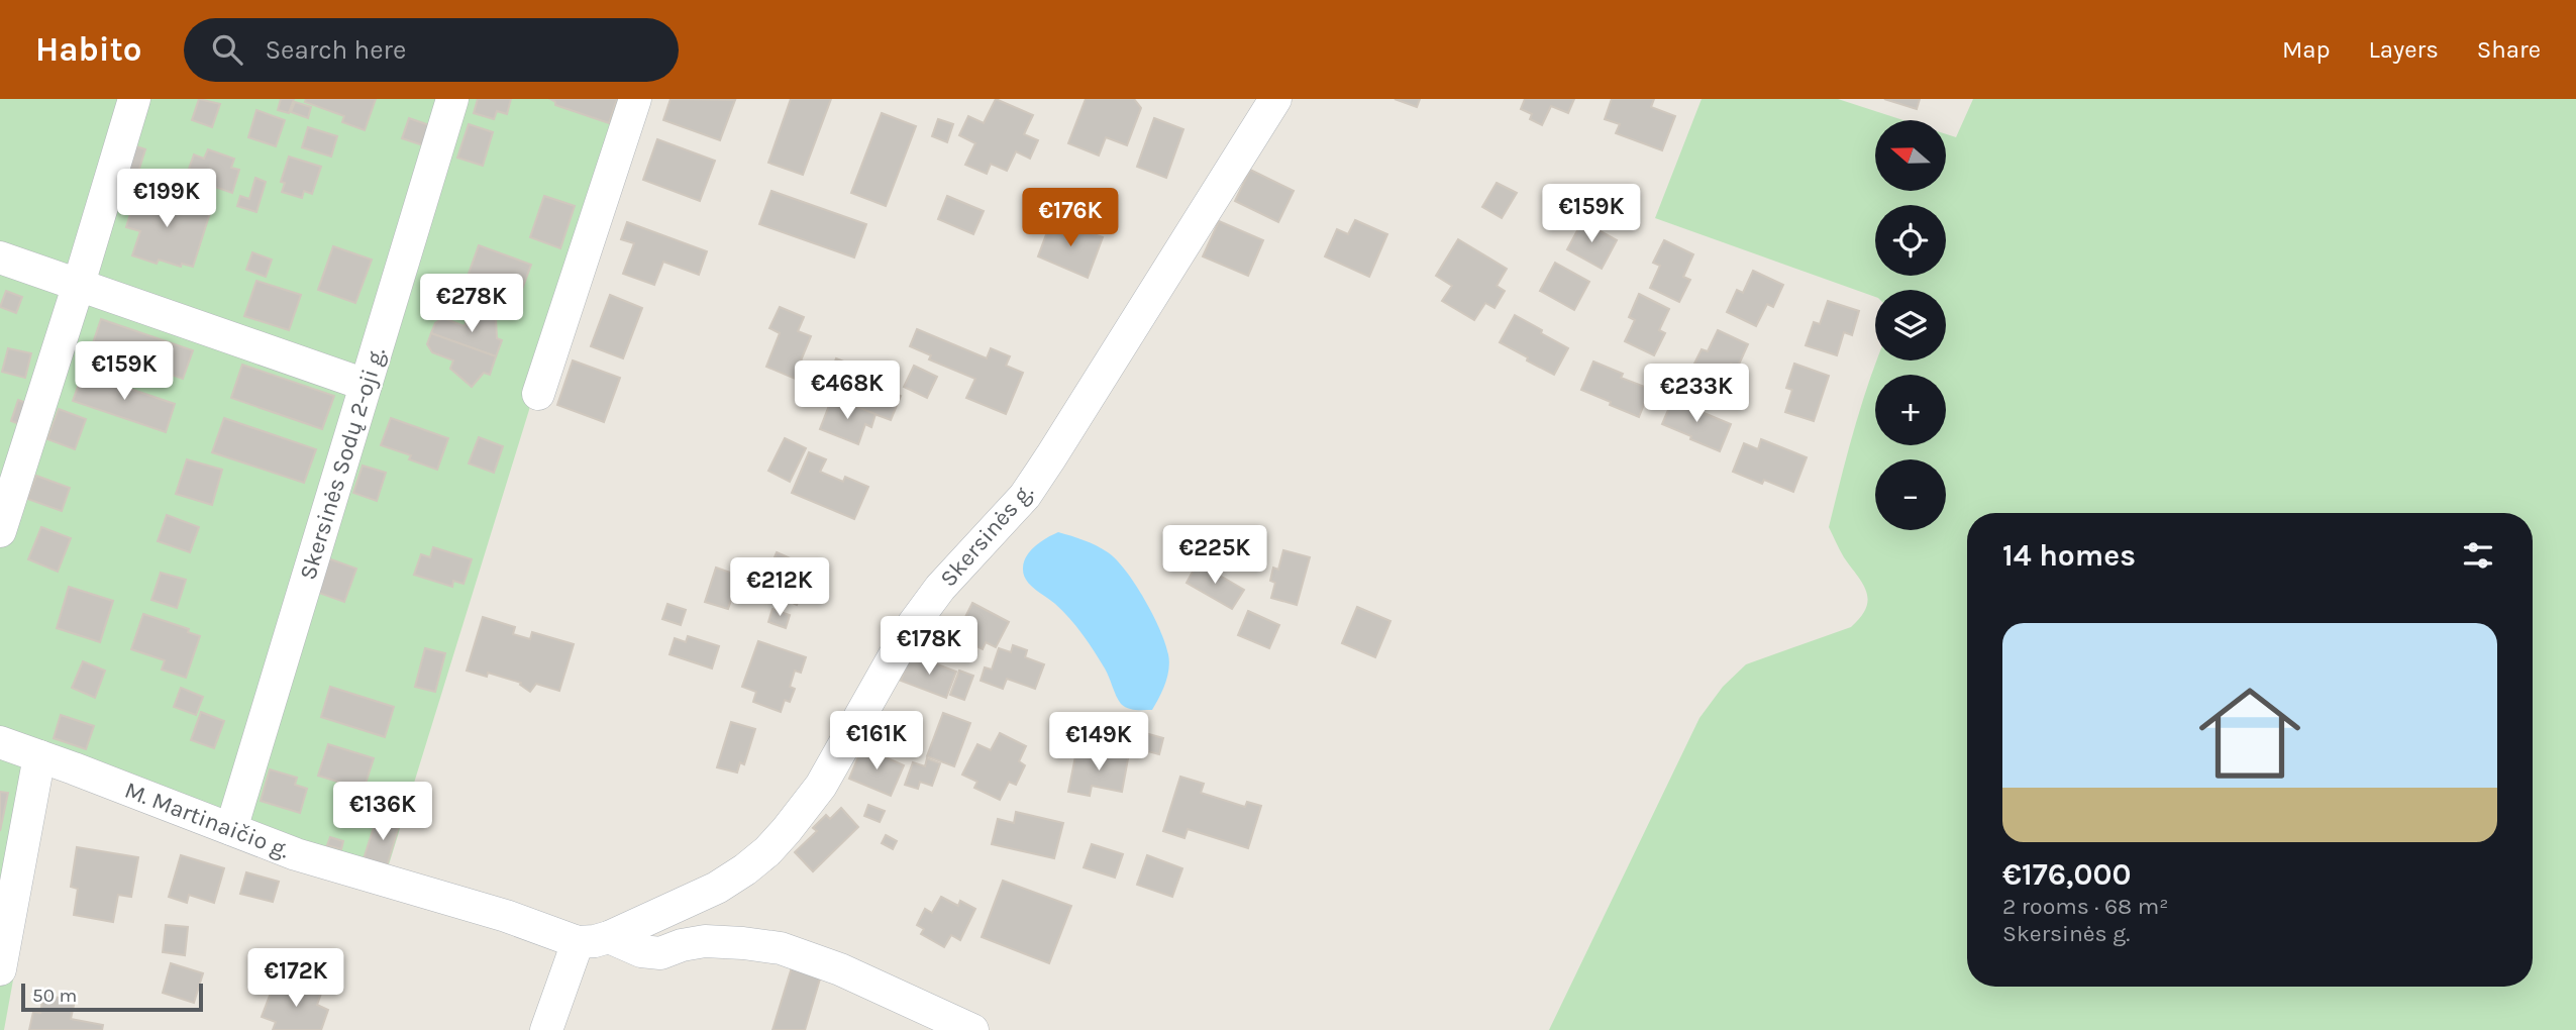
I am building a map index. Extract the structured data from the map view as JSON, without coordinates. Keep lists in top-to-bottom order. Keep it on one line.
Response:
{"streets":{"street":["Skersinės Sodų 2-oji g.","Skersinės g.","M. Martinaičio g."]},"crossings":[["Skersinės Sodų 2-oji g.","M. Martinaičio g."],["Skersinės g.","M. Martinaičio g."]],"scale_bar":"50 m","north":"left","page":{"header":"Habito","search":"Search here","nav":["Map","Layers","Share"],"map_buttons":["+","−"],"price":["€199K","€159K","€176K","€278K","€159K","€468K","€233K","€225K","€212K","€178K","€161K","€149K","€136K","€172K"],"heading":"14 homes","list":[{"name":"€176,000","note":"2 rooms · 68 m² · Skersinės g."}],"scale":"50 m"}}
